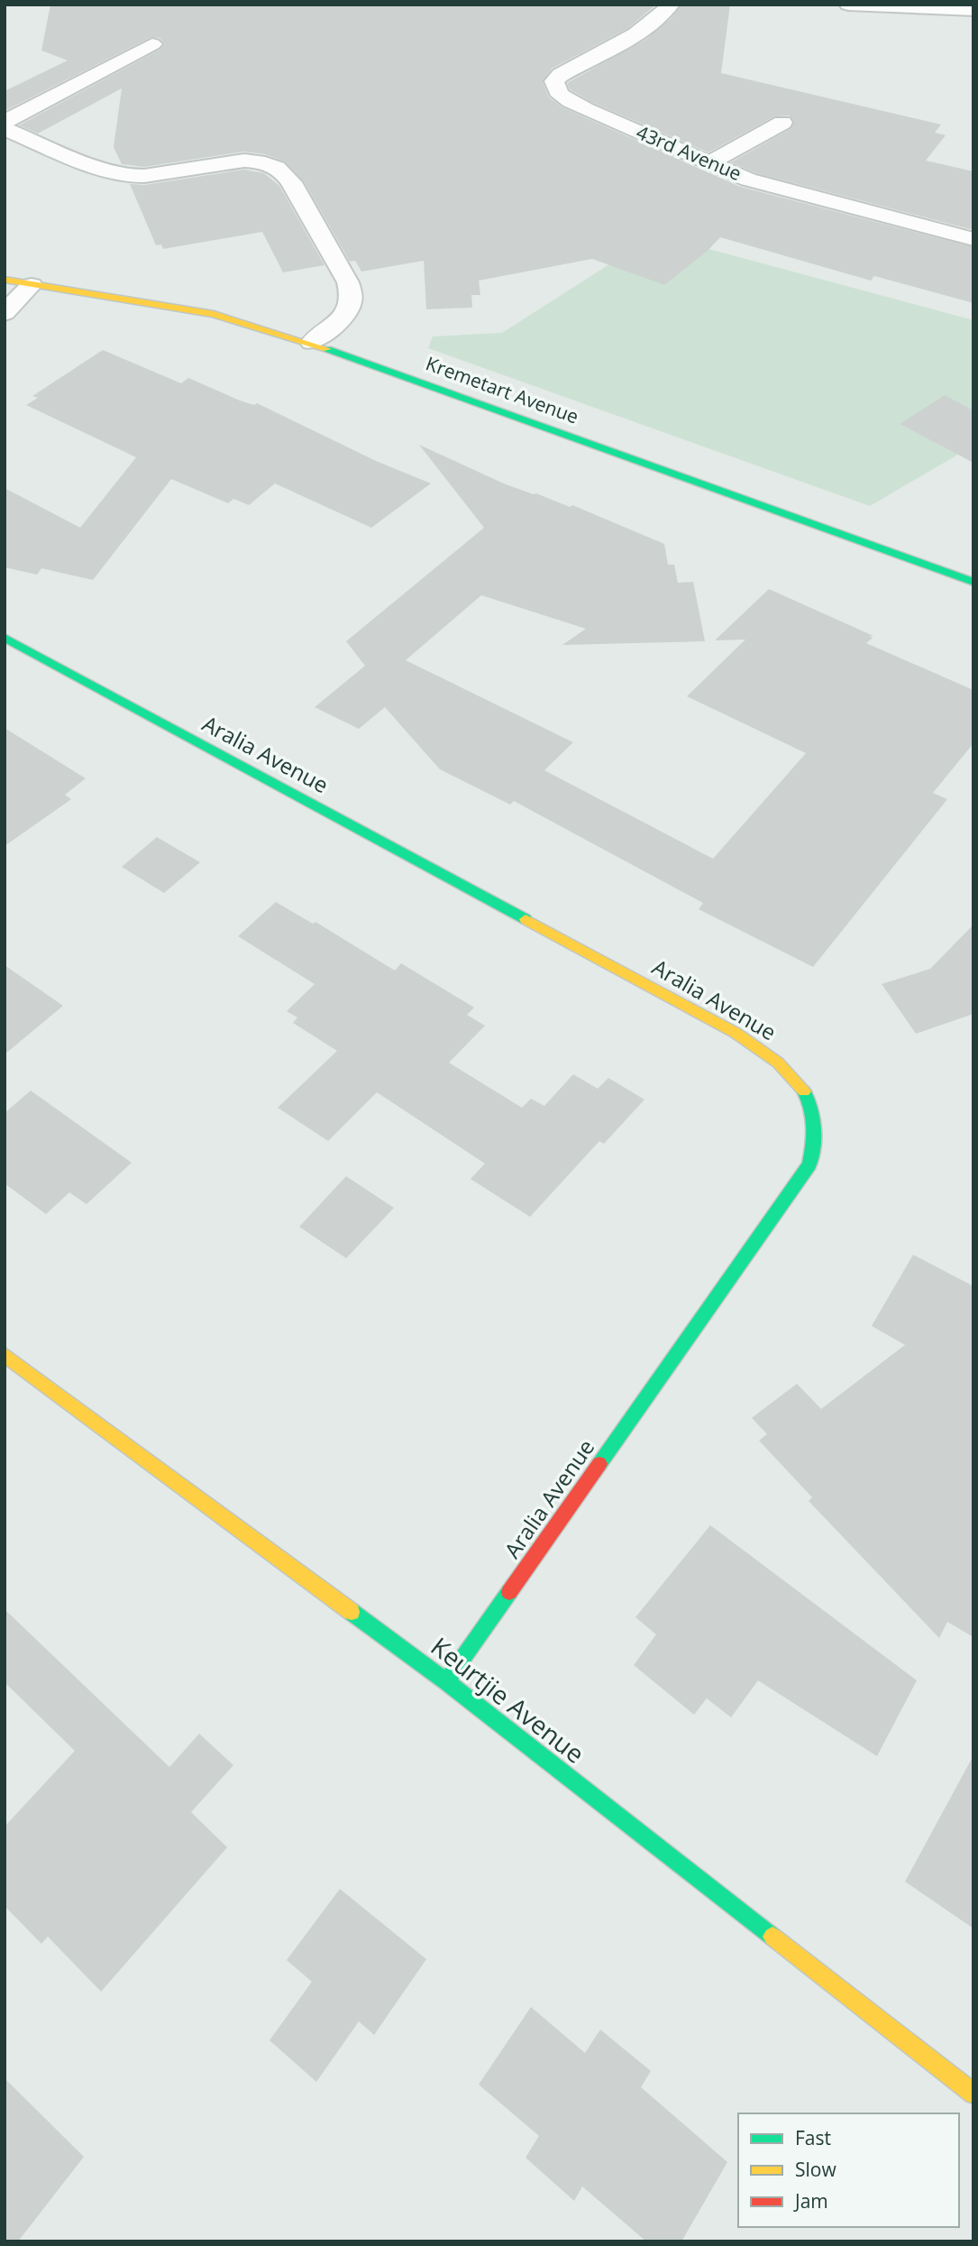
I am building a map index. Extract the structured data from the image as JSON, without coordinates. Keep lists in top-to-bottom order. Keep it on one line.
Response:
{"streets":{"street":["43rd Avenue","Kremetart Avenue","Aralia Avenue","Keurtjie Avenue"]},"crossings":[["Aralia Avenue","Keurtjie Avenue"]],"legend":["Fast","Slow","Jam"]}
